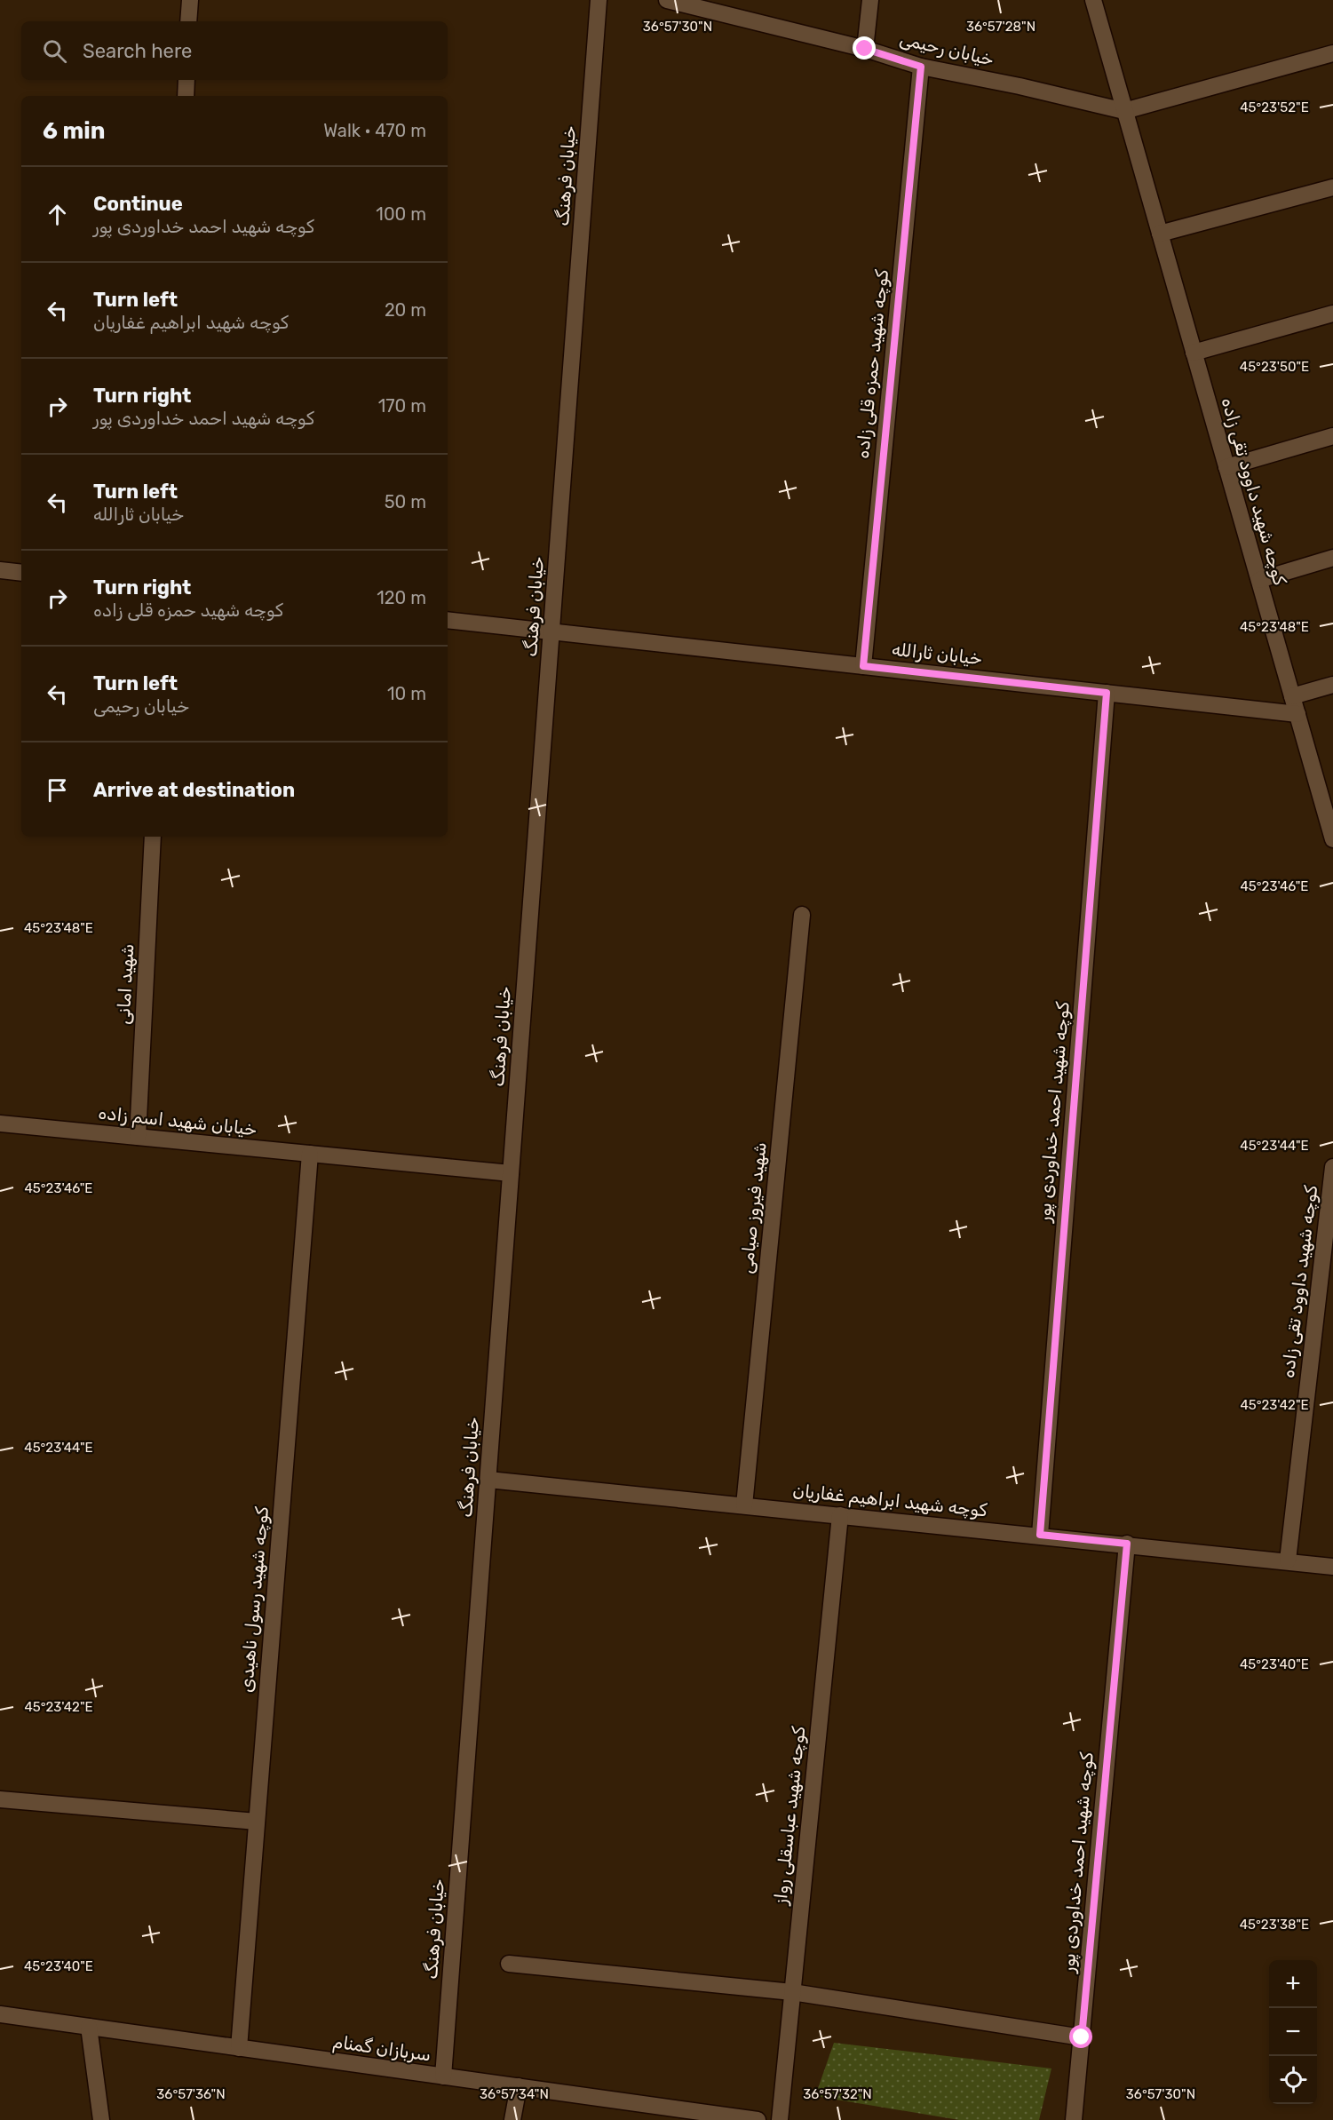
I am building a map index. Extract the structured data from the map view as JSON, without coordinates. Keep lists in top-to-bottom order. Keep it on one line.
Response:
{"streets":{"street":["خیابان رحیمی","خیابان فرهنگ","کوچه شهید حمزه قلی زاده","کوچه شهید داوود تقی زاده","خیابان ثارالله","شهید امانی","کوچه شهید احمد خداوردی پور","خیابان شهید اسم زاده","شهید فیروز صیامی","کوچه شهید ابراهیم غفاریان","کوچه شهید رسول ناهیدی","کوچه شهید عباسقلی رواز","سربازان گمنام"]},"crossings":[["خیابان رحیمی","کوچه شهید حمزه قلی زاده"],["خیابان رحیمی","کوچه شهید داوود تقی زاده"],["خیابان فرهنگ","خیابان ثارالله"],["خیابان فرهنگ","خیابان شهید اسم زاده"],["خیابان فرهنگ","کوچه شهید ابراهیم غفاریان"],["خیابان فرهنگ","سربازان گمنام"],["کوچه شهید حمزه قلی زاده","خیابان ثارالله"],["کوچه شهید داوود تقی زاده","خیابان ثارالله"],["کوچه شهید داوود تقی زاده","کوچه شهید ابراهیم غفاریان"],["خیابان ثارالله","کوچه شهید احمد خداوردی پور"],["شهید امانی","خیابان شهید اسم زاده"],["کوچه شهید احمد خداوردی پور","کوچه شهید ابراهیم غفاریان"],["خیابان شهید اسم زاده","کوچه شهید رسول ناهیدی"],["شهید فیروز صیامی","کوچه شهید ابراهیم غفاریان"],["کوچه شهید ابراهیم غفاریان","کوچه شهید عباسقلی رواز"],["کوچه شهید رسول ناهیدی","سربازان گمنام"]],"page":{"search":"Search here","heading":["6 min","Walk · 470 m"],"list":[["Continue","کوچه شهید احمد خداوردی پور","100 m"],["Turn left","کوچه شهید ابراهیم غفاریان","20 m"],["Turn right","کوچه شهید احمد خداوردی پور","170 m"],["Turn left","خیابان ثارالله","50 m"],["Turn right","کوچه شهید حمزه قلی زاده","120 m"],["Turn left","خیابان رحیمی","10 m"],"Arrive at destination"],"map_buttons":["+","−"]},"coordinates":["36°57'30\"N","36°57'28\"N","45°23'52\"E","45°23'50\"E","45°23'48\"E","45°23'46\"E","45°23'44\"E","45°23'42\"E","45°23'40\"E","45°23'38\"E","36°57'36\"N","36°57'34\"N","36°57'32\"N"]}
